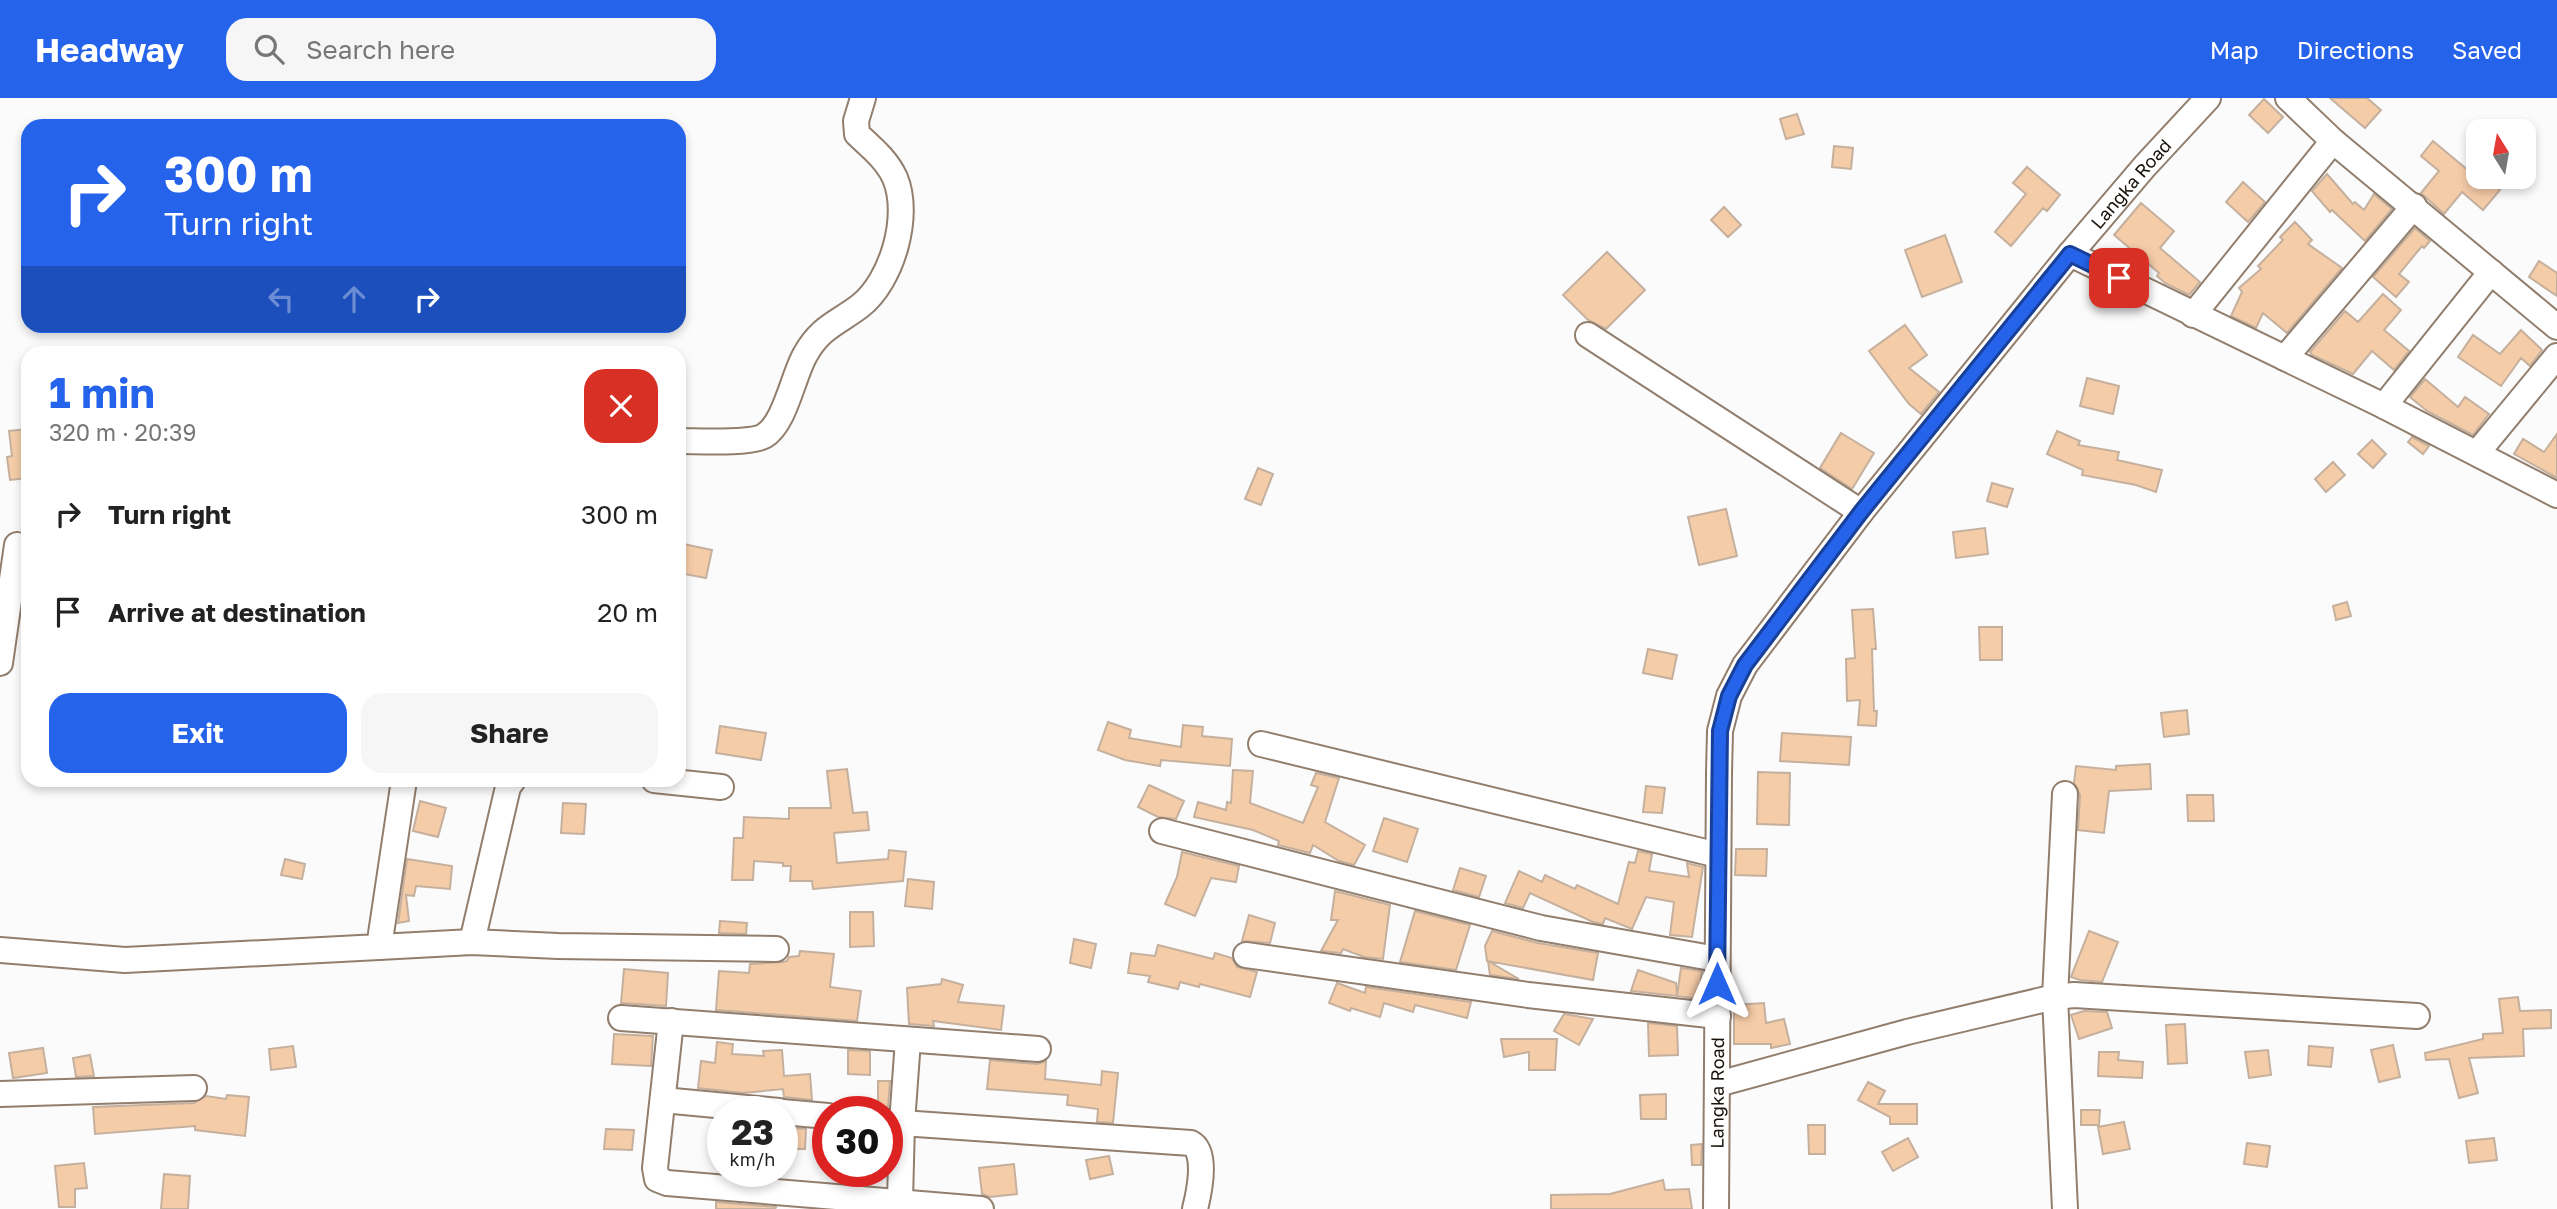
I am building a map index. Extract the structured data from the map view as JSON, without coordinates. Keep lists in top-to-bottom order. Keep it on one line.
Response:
{"streets":{"street":["Langka Road"]},"north":"top","page":{"header":"Headway","search":"Search here","nav":["Map","Directions","Saved"],"turn":["300 m","Turn right"],"heading":["1 min","320 m · 20:39"],"list":[{"name":"Turn right","value":"300 m"},{"name":"Arrive at destination","value":"20 m"}],"buttons":["Exit","Share"],"speed":"23 km/h","limit":"30"}}
